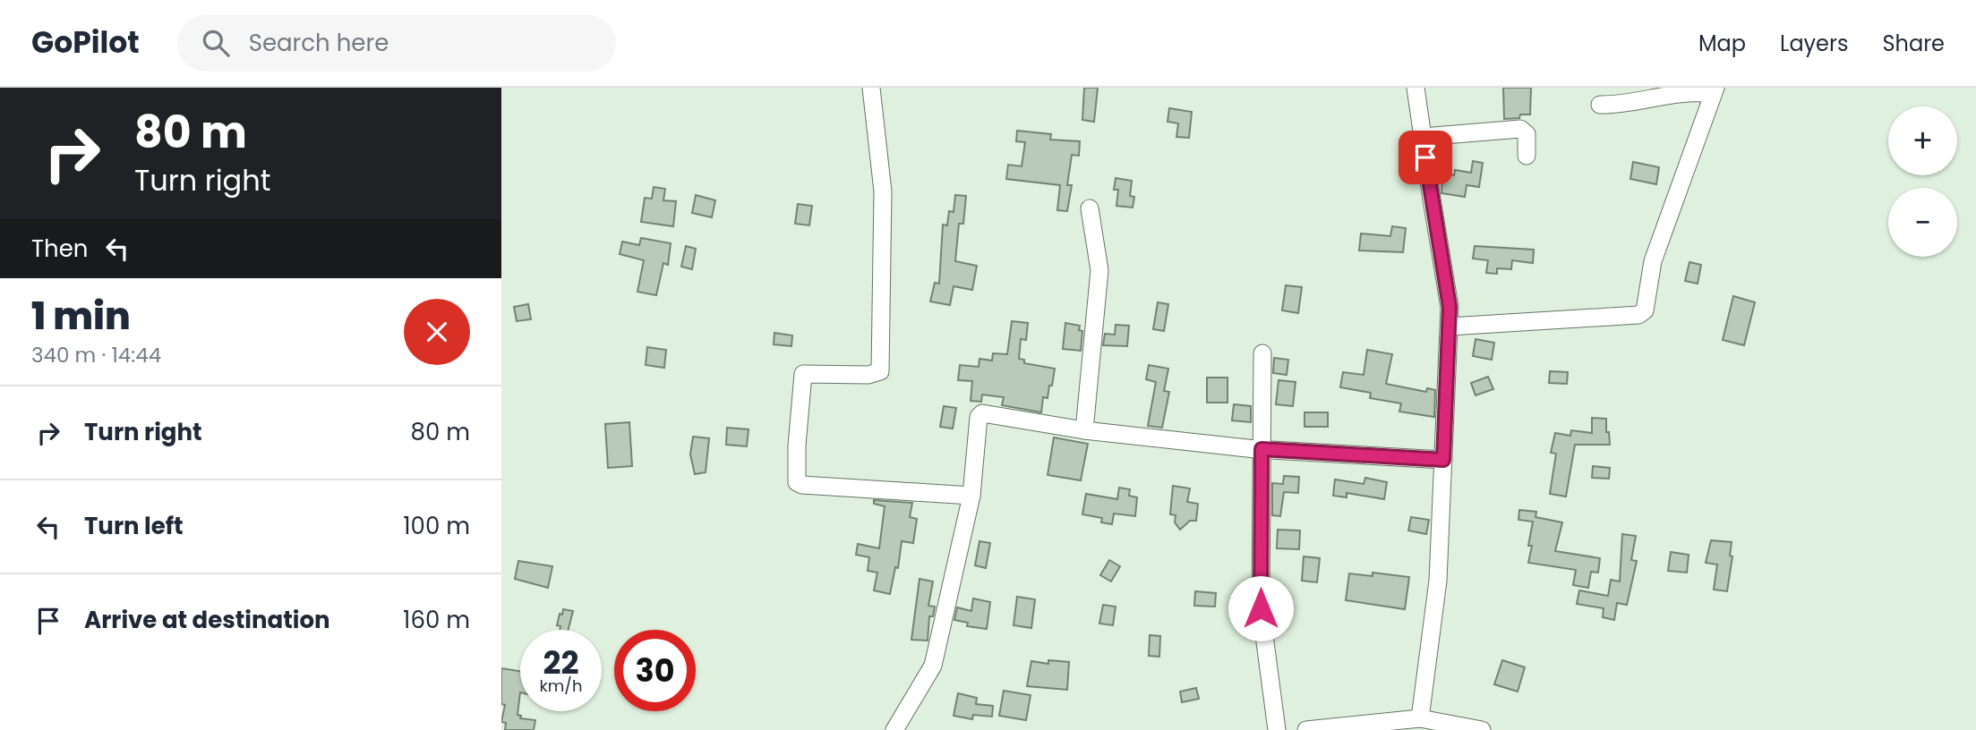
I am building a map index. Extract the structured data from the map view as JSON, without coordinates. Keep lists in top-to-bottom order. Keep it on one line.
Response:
{"page":{"header":"GoPilot","search":"Search here","nav":["Map","Layers","Share"],"turn":["80 m","Turn right"],"map_buttons":["+","−"],"then":"Then","heading":["1 min","340 m · 14:44"],"list":[{"name":"Turn right","value":"80 m"},{"name":"Turn left","value":"100 m"},{"name":"Arrive at destination","value":"160 m"}],"speed":"22 km/h","limit":"30"}}
